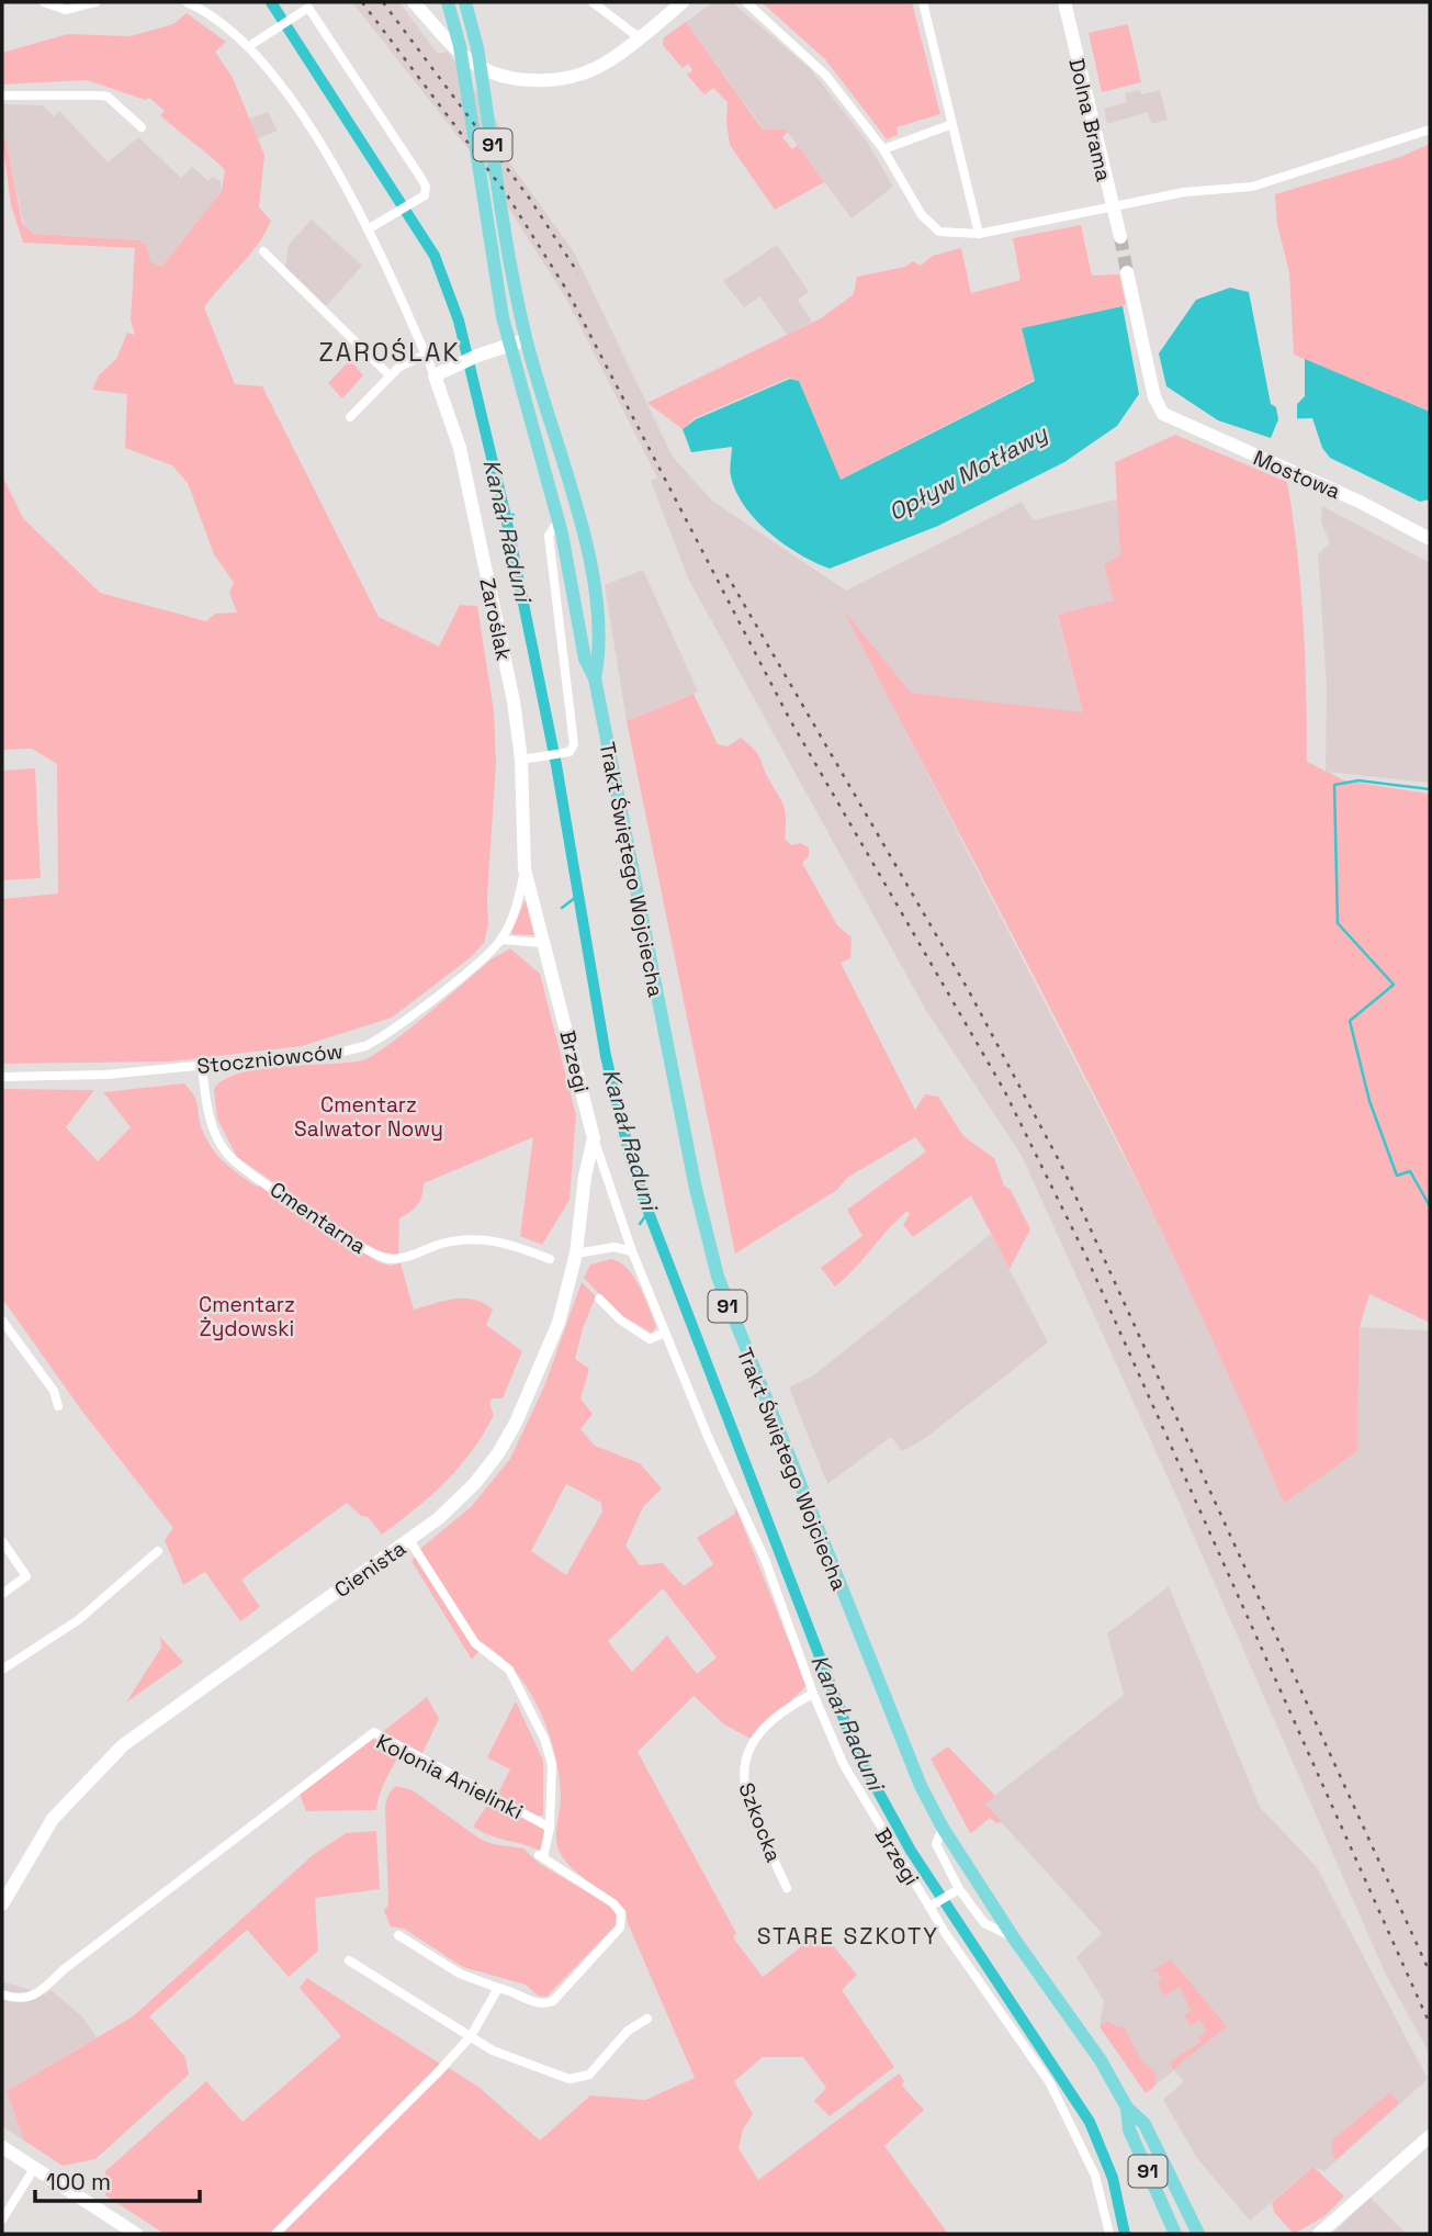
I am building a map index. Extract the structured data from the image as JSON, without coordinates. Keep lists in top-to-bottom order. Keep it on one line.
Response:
{"streets":{"main road":["91","Trakt Świętego Wojciecha"],"street":["Dolna Brama","Mostowa","Zaroślak","Stoczniowców","Brzegi","Cmentarna","Cienista","Kolonia Anielinki","Szkocka"]},"crossings":[["Zaroślak","Trakt Świętego Wojciecha"],["Zaroślak","Stoczniowców"],["Zaroślak","Brzegi"],["Stoczniowców","Brzegi"],["Stoczniowców","Cmentarna"],["Brzegi","Cienista"],["Brzegi","Szkocka"],["Cienista","Kolonia Anielinki"]],"districts":["ZAROŚLAK","STARE SZKOTY"],"water":["Opływ Motławy","Kanał Raduni"],"parks":["Cmentarz Salwator Nowy","Cmentarz Żydowski"],"scale_bar":"100 m"}
